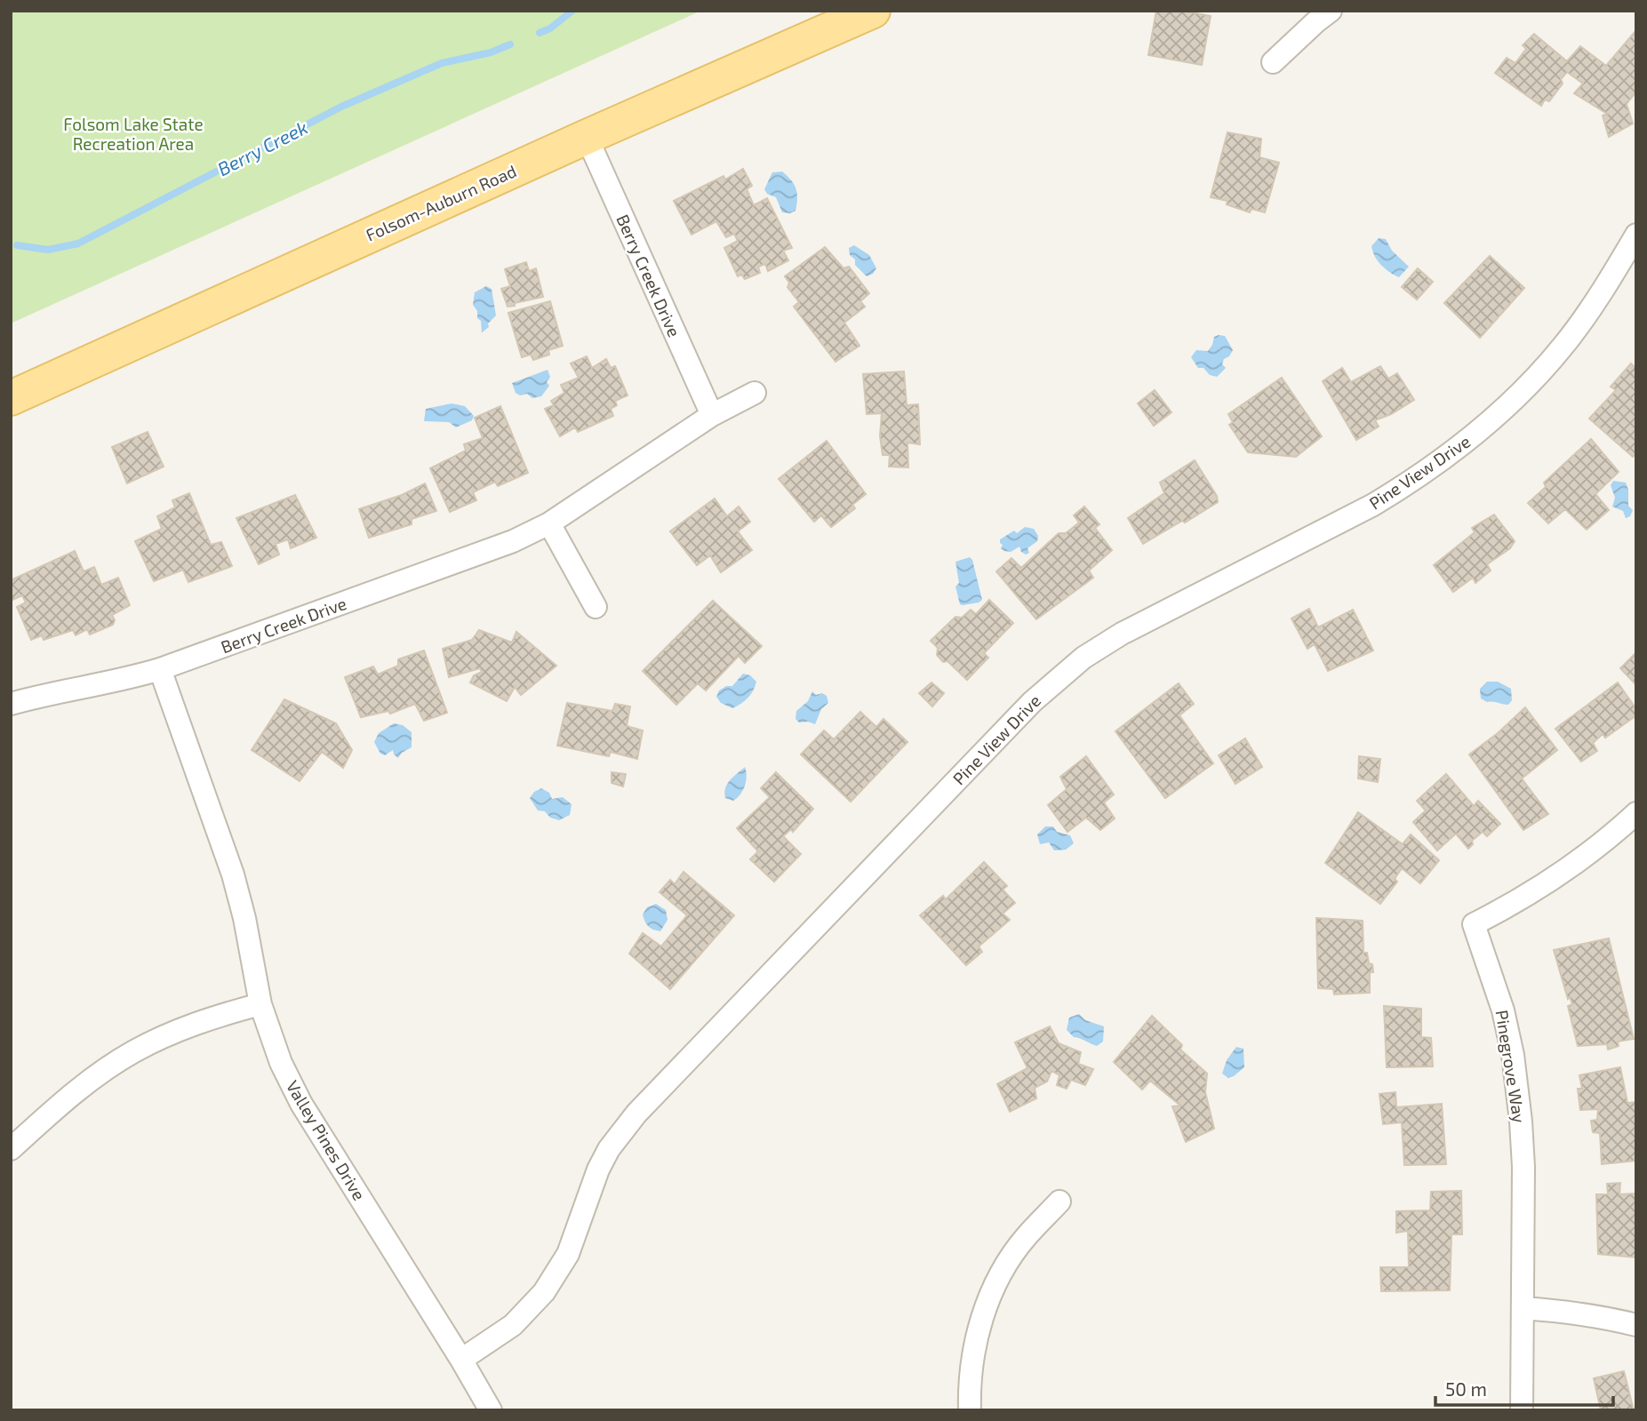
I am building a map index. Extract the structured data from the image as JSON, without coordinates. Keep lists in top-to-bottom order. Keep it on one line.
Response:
{"streets":{"main road":["Folsom-Auburn Road"],"street":["Berry Creek Drive","Pine View Drive","Pinegrove Way","Valley Pines Drive"]},"crossings":[["Folsom-Auburn Road","Berry Creek Drive"],["Berry Creek Drive","Valley Pines Drive"],["Pine View Drive","Valley Pines Drive"]],"water":["Berry Creek"],"parks":["Folsom Lake State Recreation Area"],"scale_bar":"50 m"}
